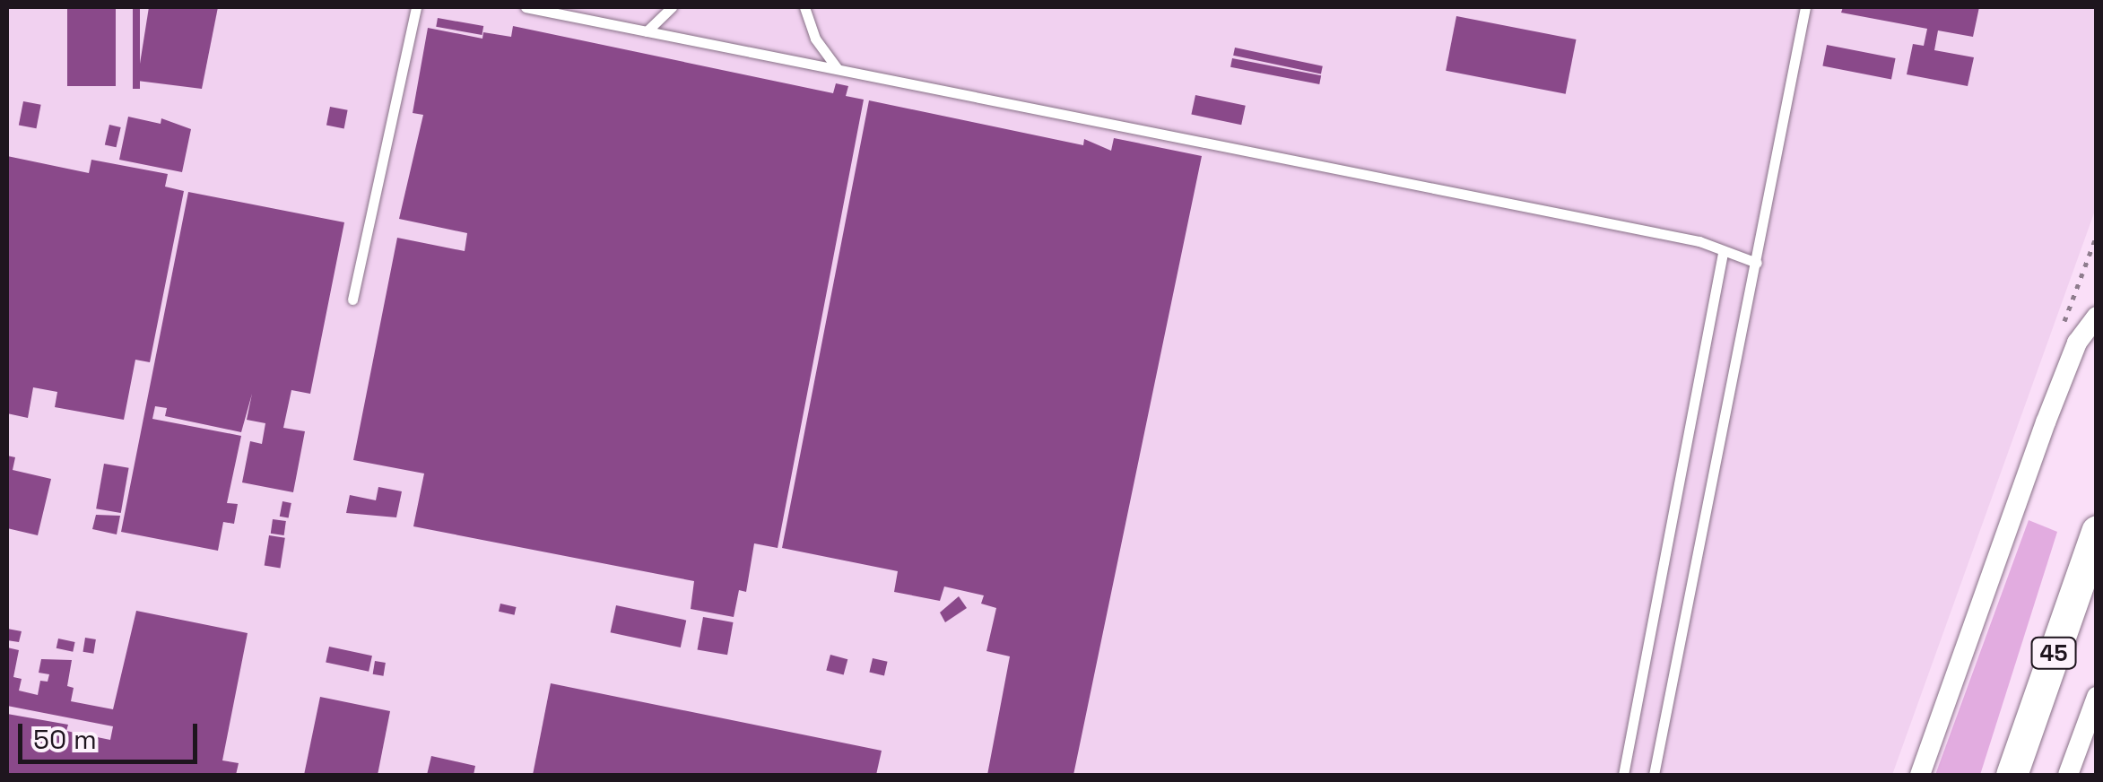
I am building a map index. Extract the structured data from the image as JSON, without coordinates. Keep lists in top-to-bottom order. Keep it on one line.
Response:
{"streets":{"main road":["45"]},"scale_bar":"50 m"}
